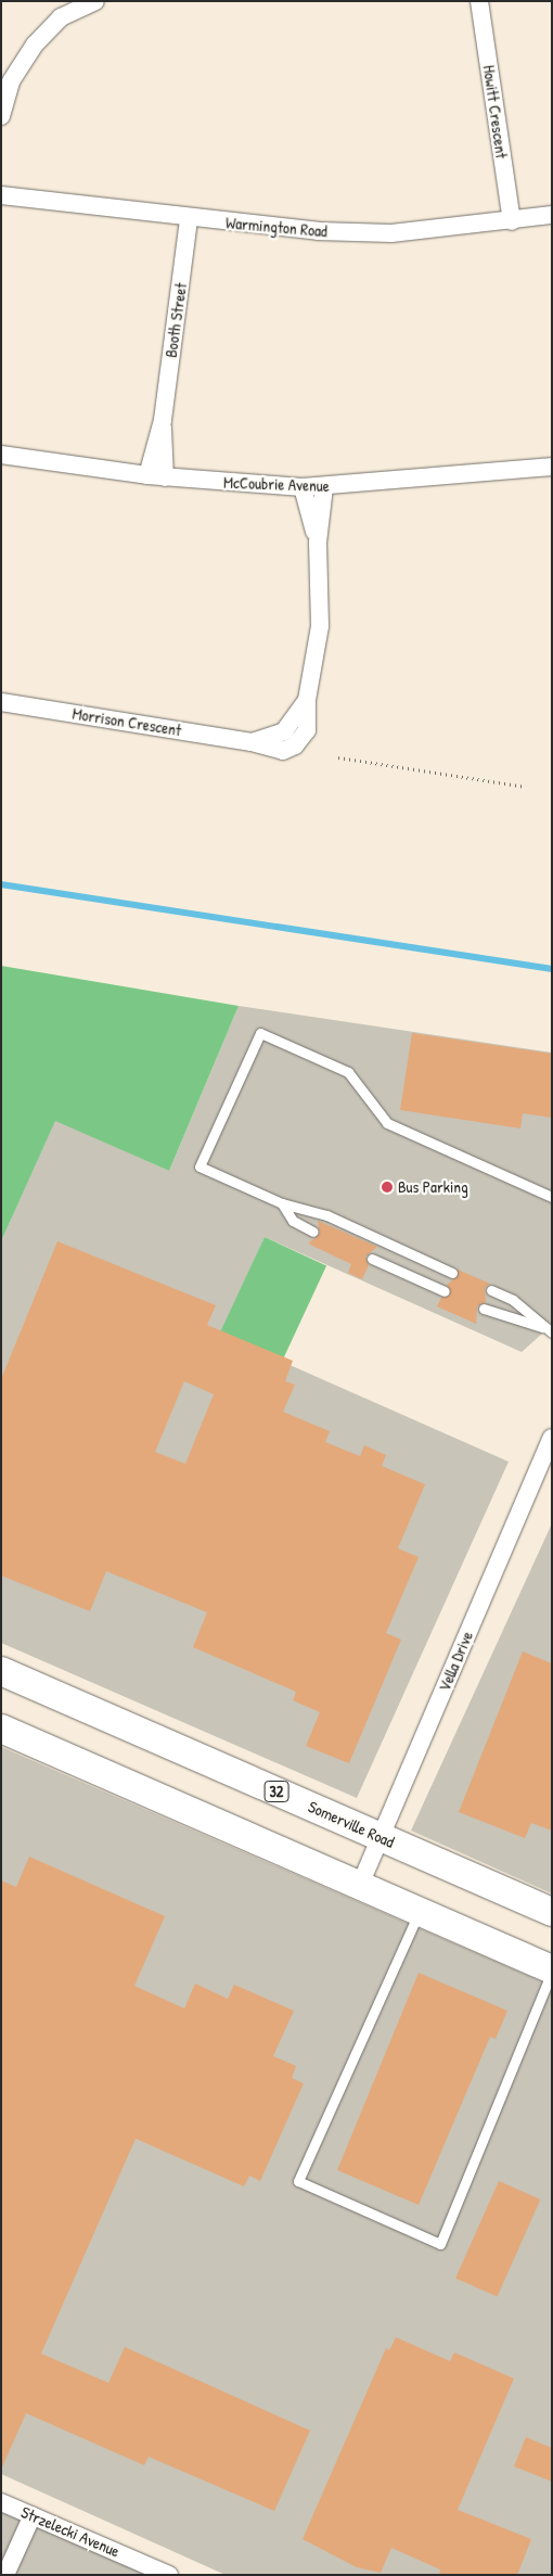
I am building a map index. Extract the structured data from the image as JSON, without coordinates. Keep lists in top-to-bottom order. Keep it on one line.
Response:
{"streets":{"main road":["32","Somerville Road"],"street":["Howitt Crescent","Warmington Road","Booth Street","McCoubrie Avenue","Morrison Crescent","Vella Drive","Strzelecki Avenue"]},"crossings":[["Howitt Crescent","Warmington Road"],["Warmington Road","Booth Street"],["Booth Street","McCoubrie Avenue"],["McCoubrie Avenue","Morrison Crescent"],["Vella Drive","Somerville Road"]],"places":["Bus Parking"]}
